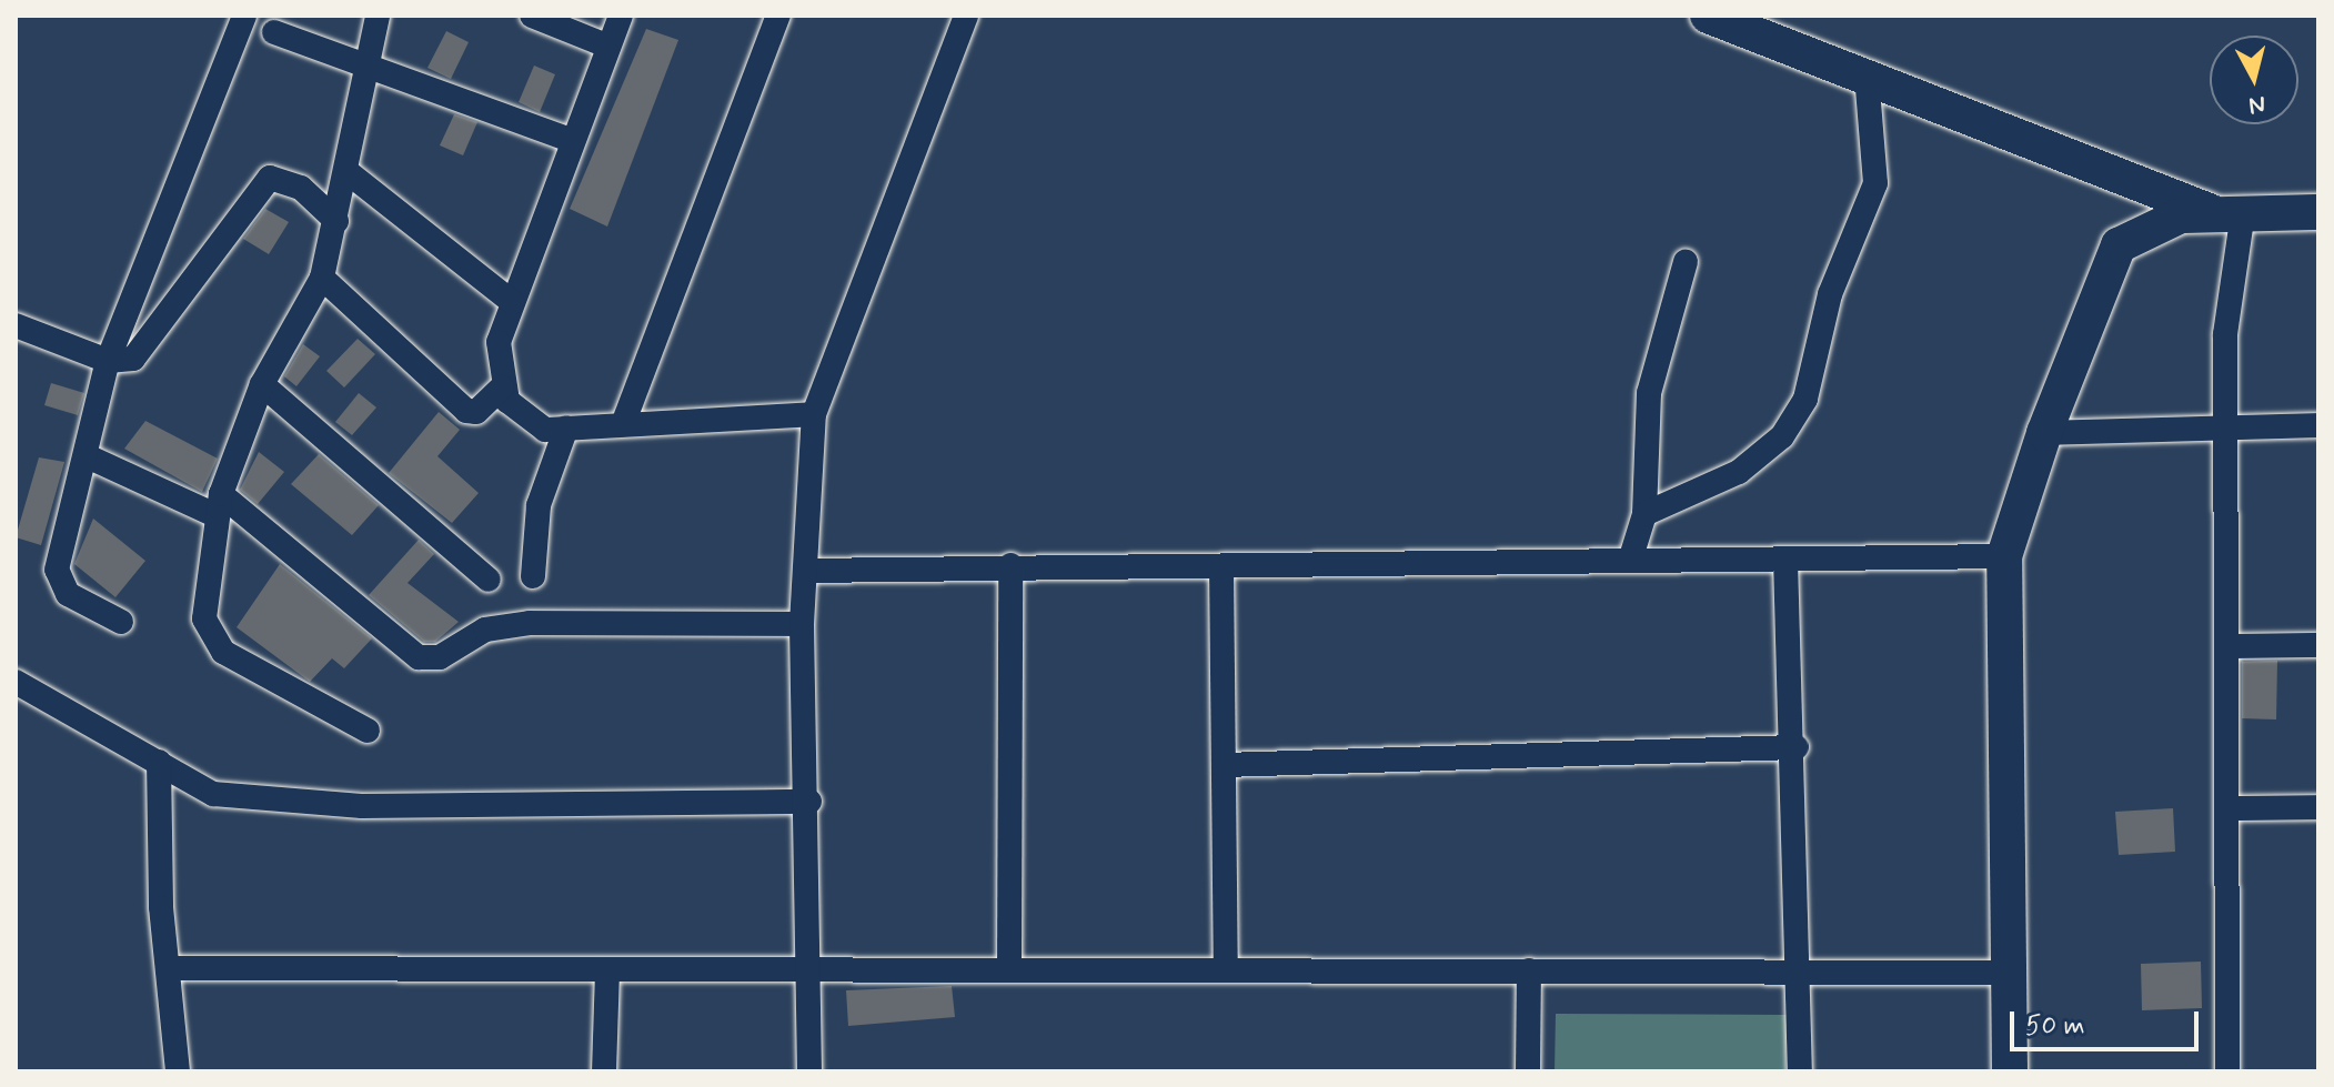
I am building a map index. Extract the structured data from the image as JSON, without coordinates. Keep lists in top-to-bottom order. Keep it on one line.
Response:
{"scale_bar":"50 m","north":"bottom"}
